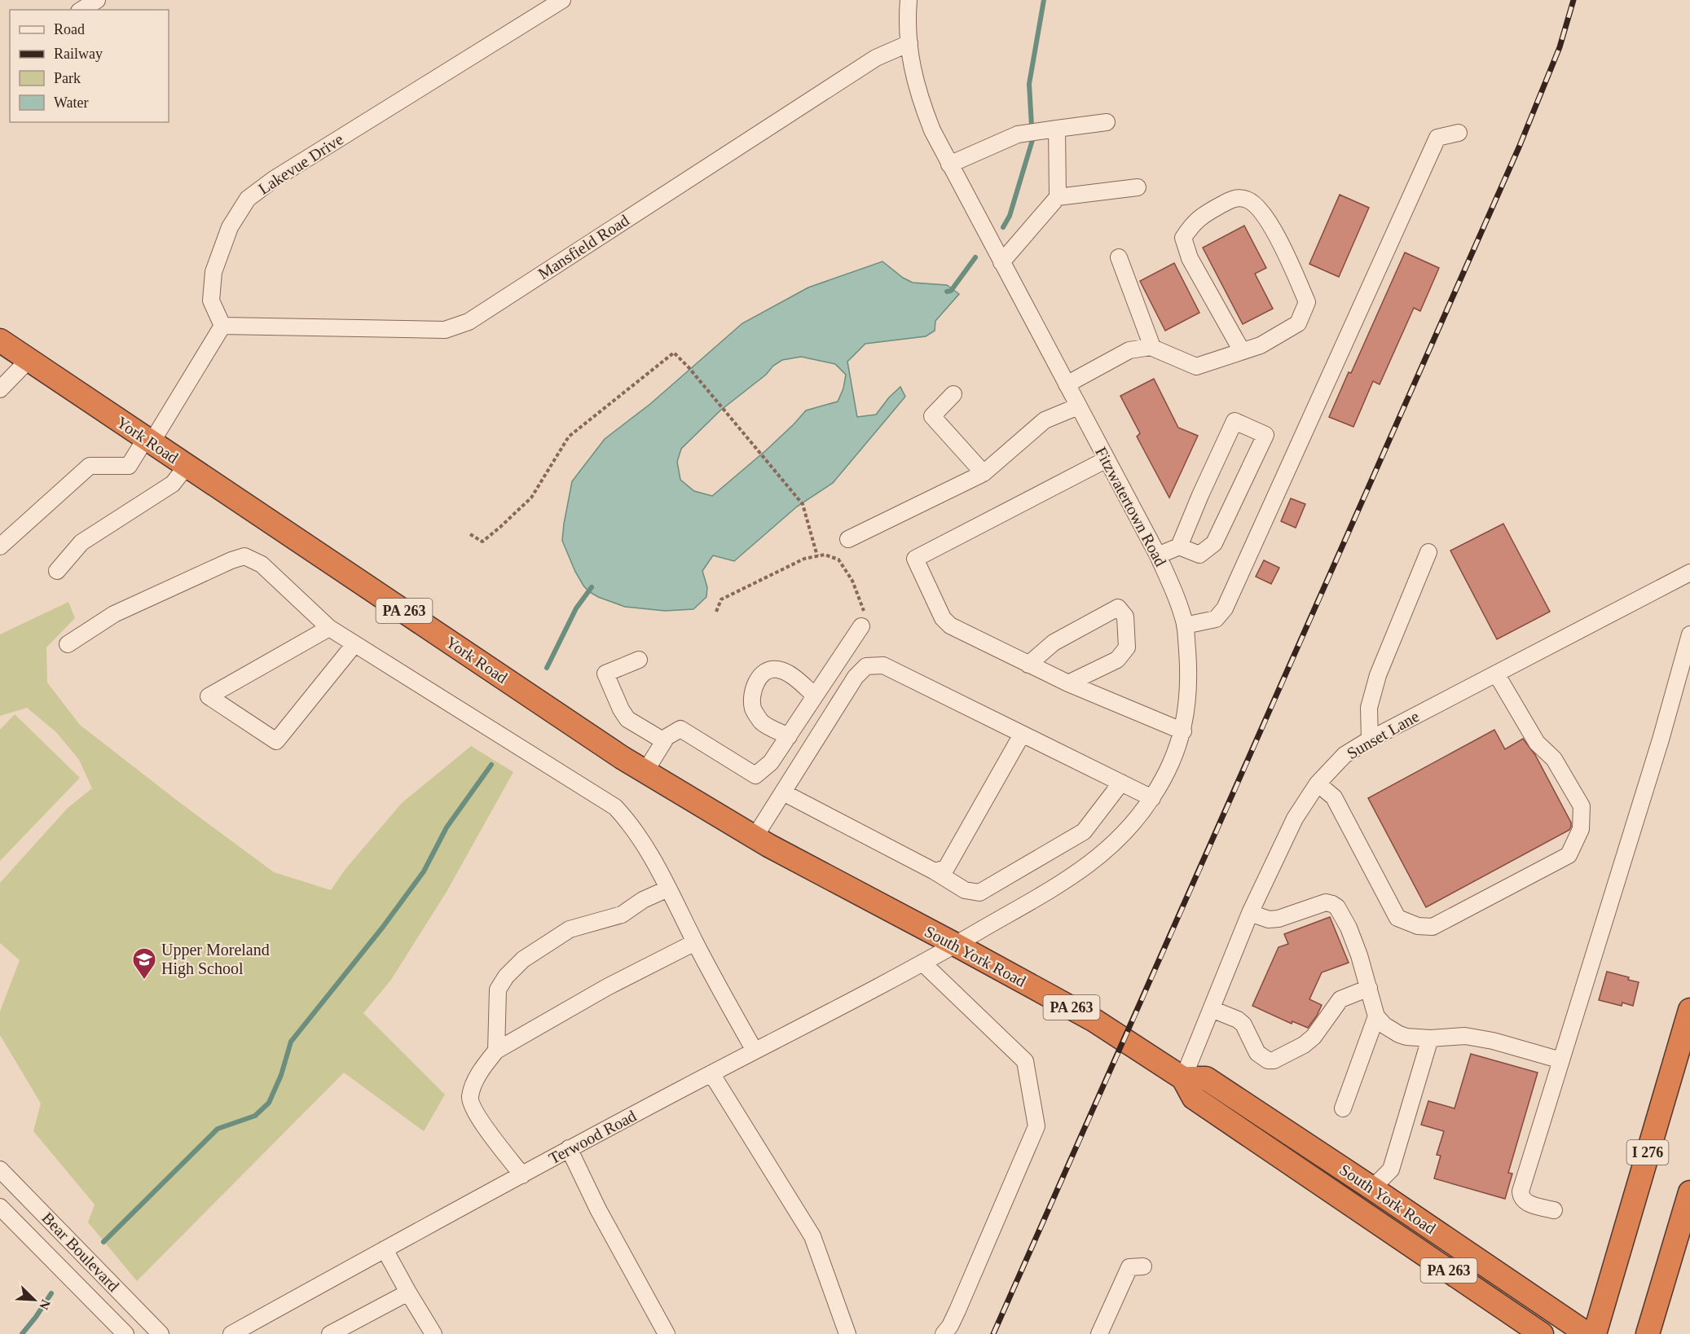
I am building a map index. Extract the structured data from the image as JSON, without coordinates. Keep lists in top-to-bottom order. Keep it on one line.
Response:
{"streets":{"highway":["York Road","PA 263","South York Road","I 276"],"street":["Lakevue Drive","Mansfield Road","Fitzwatertown Road","Sunset Lane","Terwood Road","Bear Boulevard"]},"crossings":[["Lakevue Drive","Mansfield Road"],["Mansfield Road","Fitzwatertown Road"],["York Road","South York Road"],["Fitzwatertown Road","South York Road"],["Fitzwatertown Road","Terwood Road"],["Sunset Lane","South York Road"],["South York Road","Terwood Road"]],"places":{"school or university":["Upper Moreland High School"]},"legend":["Road","Railway","Park","Water"],"north":"bottom right"}
